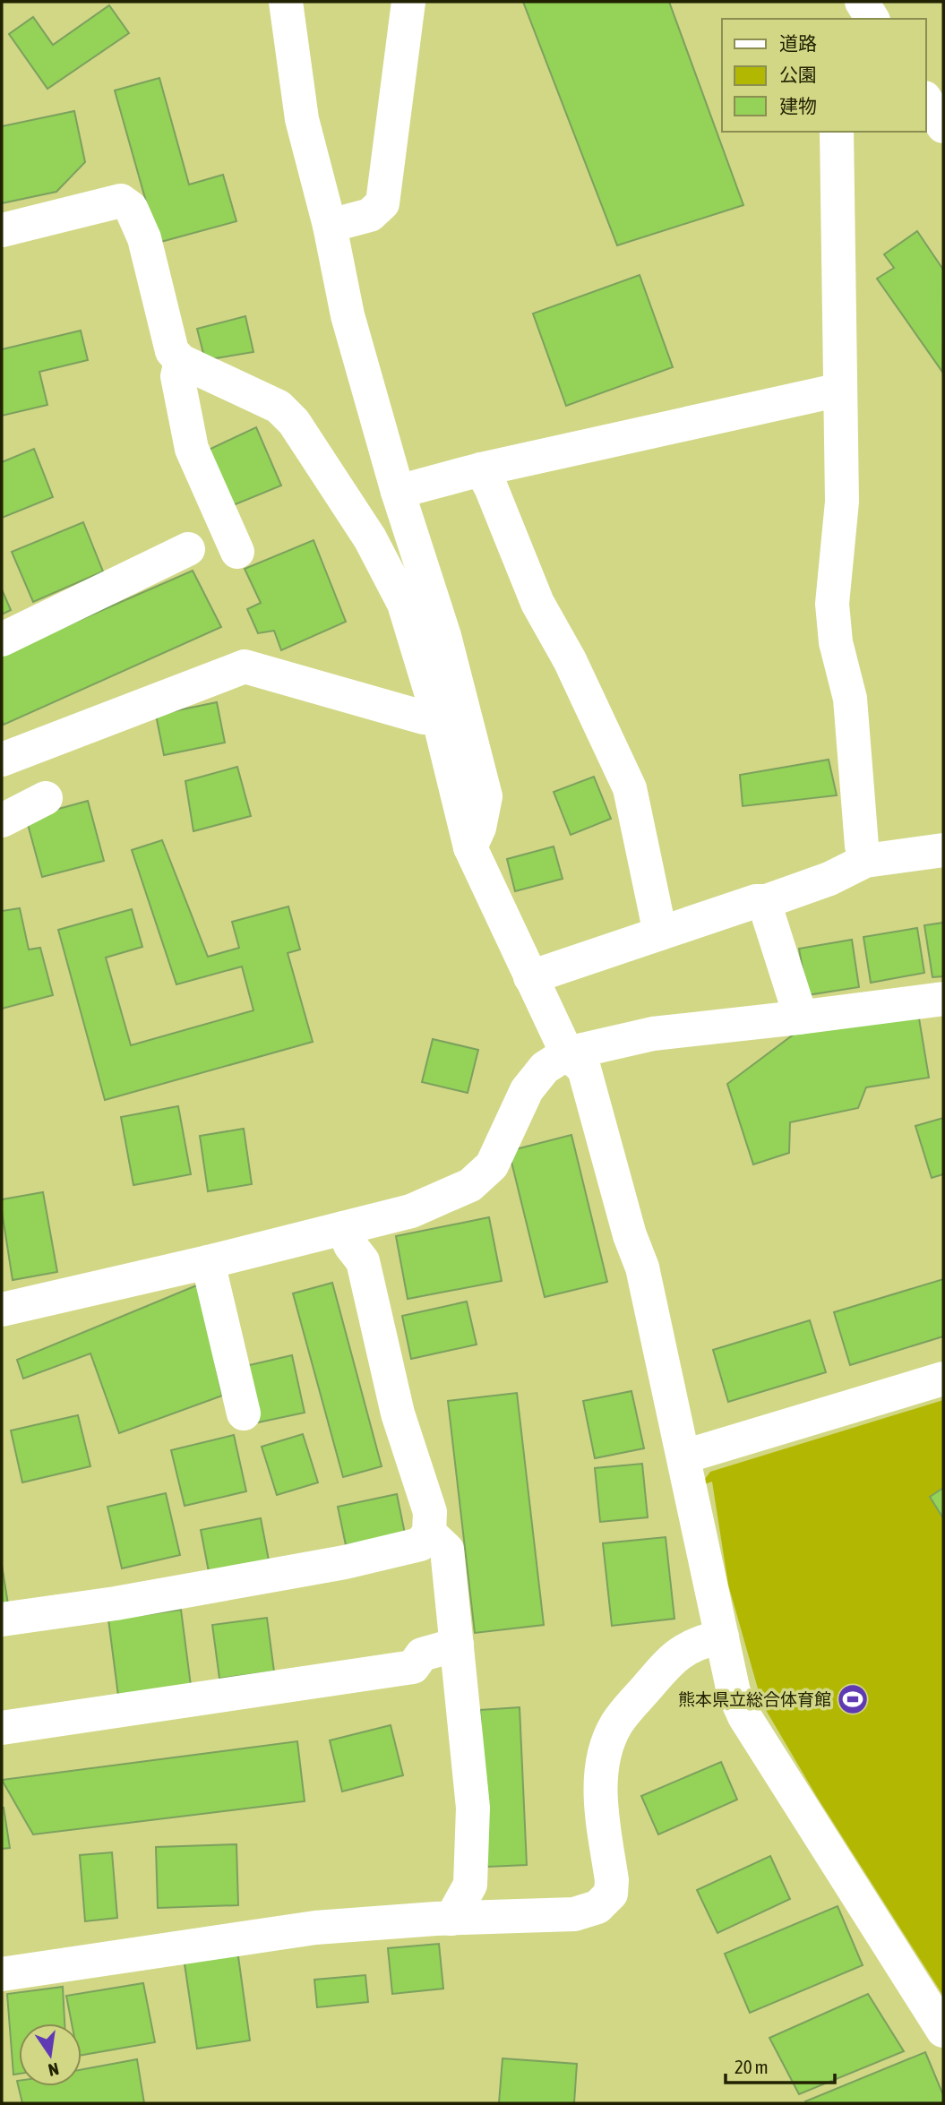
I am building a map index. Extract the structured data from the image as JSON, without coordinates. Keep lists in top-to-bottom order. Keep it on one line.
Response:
{"places":{"sports":["熊本県立総合体育館"]},"legend":["道路","公園","建物"],"scale_bar":"20 m","north":"bottom"}
